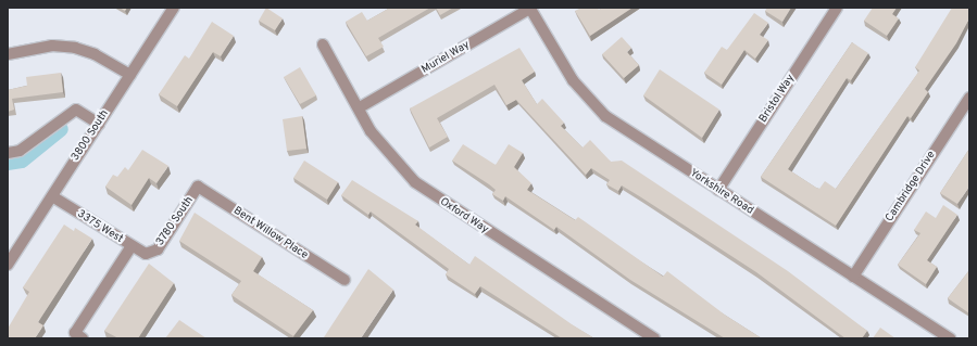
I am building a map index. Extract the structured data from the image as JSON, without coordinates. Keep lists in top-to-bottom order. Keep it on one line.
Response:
{"streets":{"street":["Muriel Way","Bristol Way","3800 South","Cambridge Drive","Yorkshire Road","Oxford Way","3780 South","3375 West","Bent Willow Place"]},"crossings":[["Muriel Way","Yorkshire Road"],["Muriel Way","Oxford Way"],["Bristol Way","Yorkshire Road"],["3800 South","3375 West"],["Cambridge Drive","Yorkshire Road"],["3780 South","3375 West"],["3780 South","Bent Willow Place"]]}
